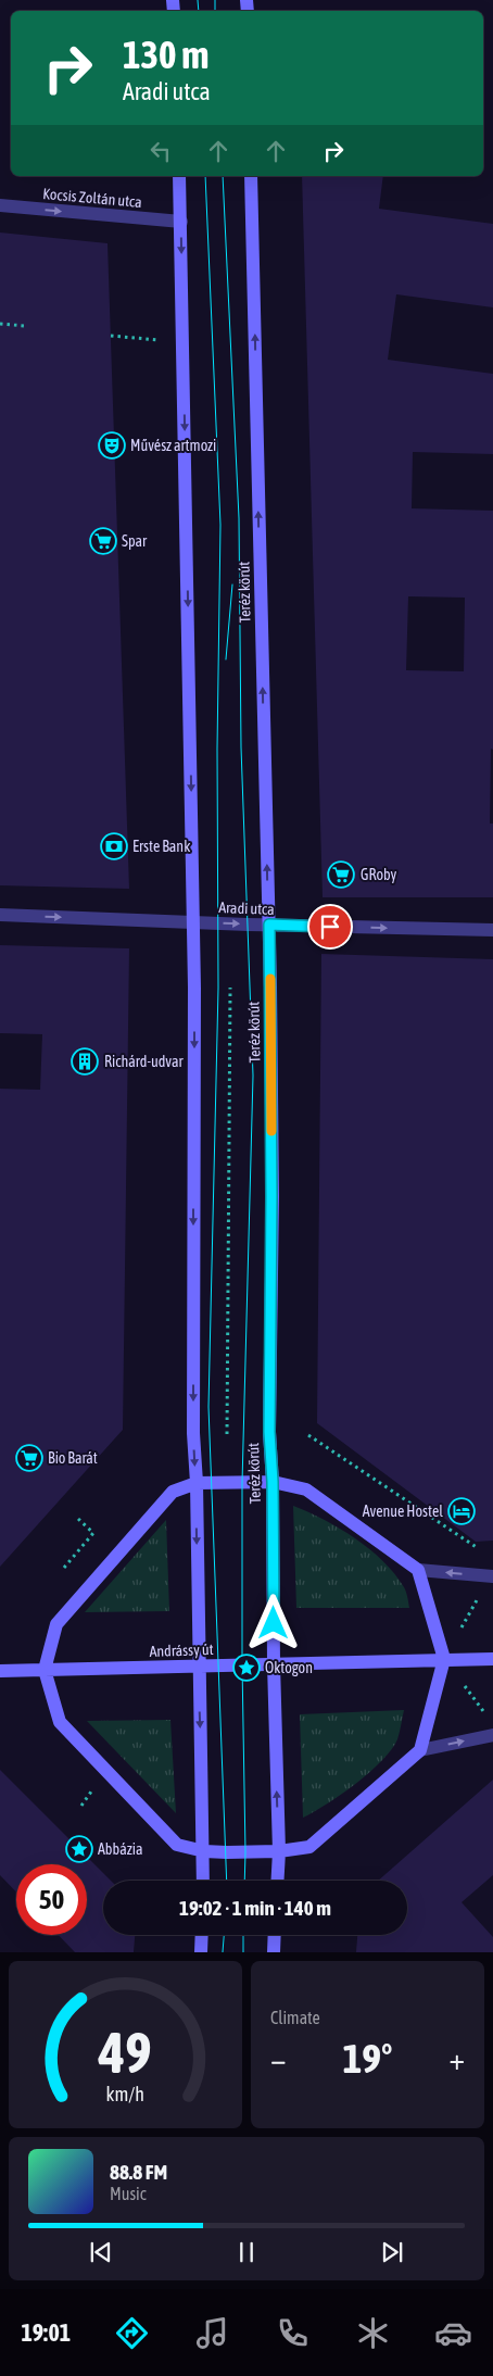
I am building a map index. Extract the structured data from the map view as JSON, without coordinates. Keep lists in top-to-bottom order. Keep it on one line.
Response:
{"streets":{"main road":["Teréz körút","Andrássy út"],"street":["Kocsis Zoltán utca","Aradi utca"]},"crossings":[["Teréz körút","Aradi utca"],["Teréz körút","Andrássy út"]],"one_way":["Kocsis Zoltán utca","Aradi utca"],"places":{"theatre":["Művész artmozi"],"supermarket":["Spar","GRoby","Bio Barát"],"bank":["Erste Bank"],"building":["Richárd-udvar"],"hotel":["Avenue Hostel"],"place":["Oktogon","Abbázia"]},"page":{"turn":["130 m","Aradi utca"],"limit":"50","trip":"19:02 · 1 min · 140 m","tile":"Climate","heat":["−","19°","+"],"song":["88.8 FM","Music"],"tabs":"19:01","gauge":["49","km/h"]}}
